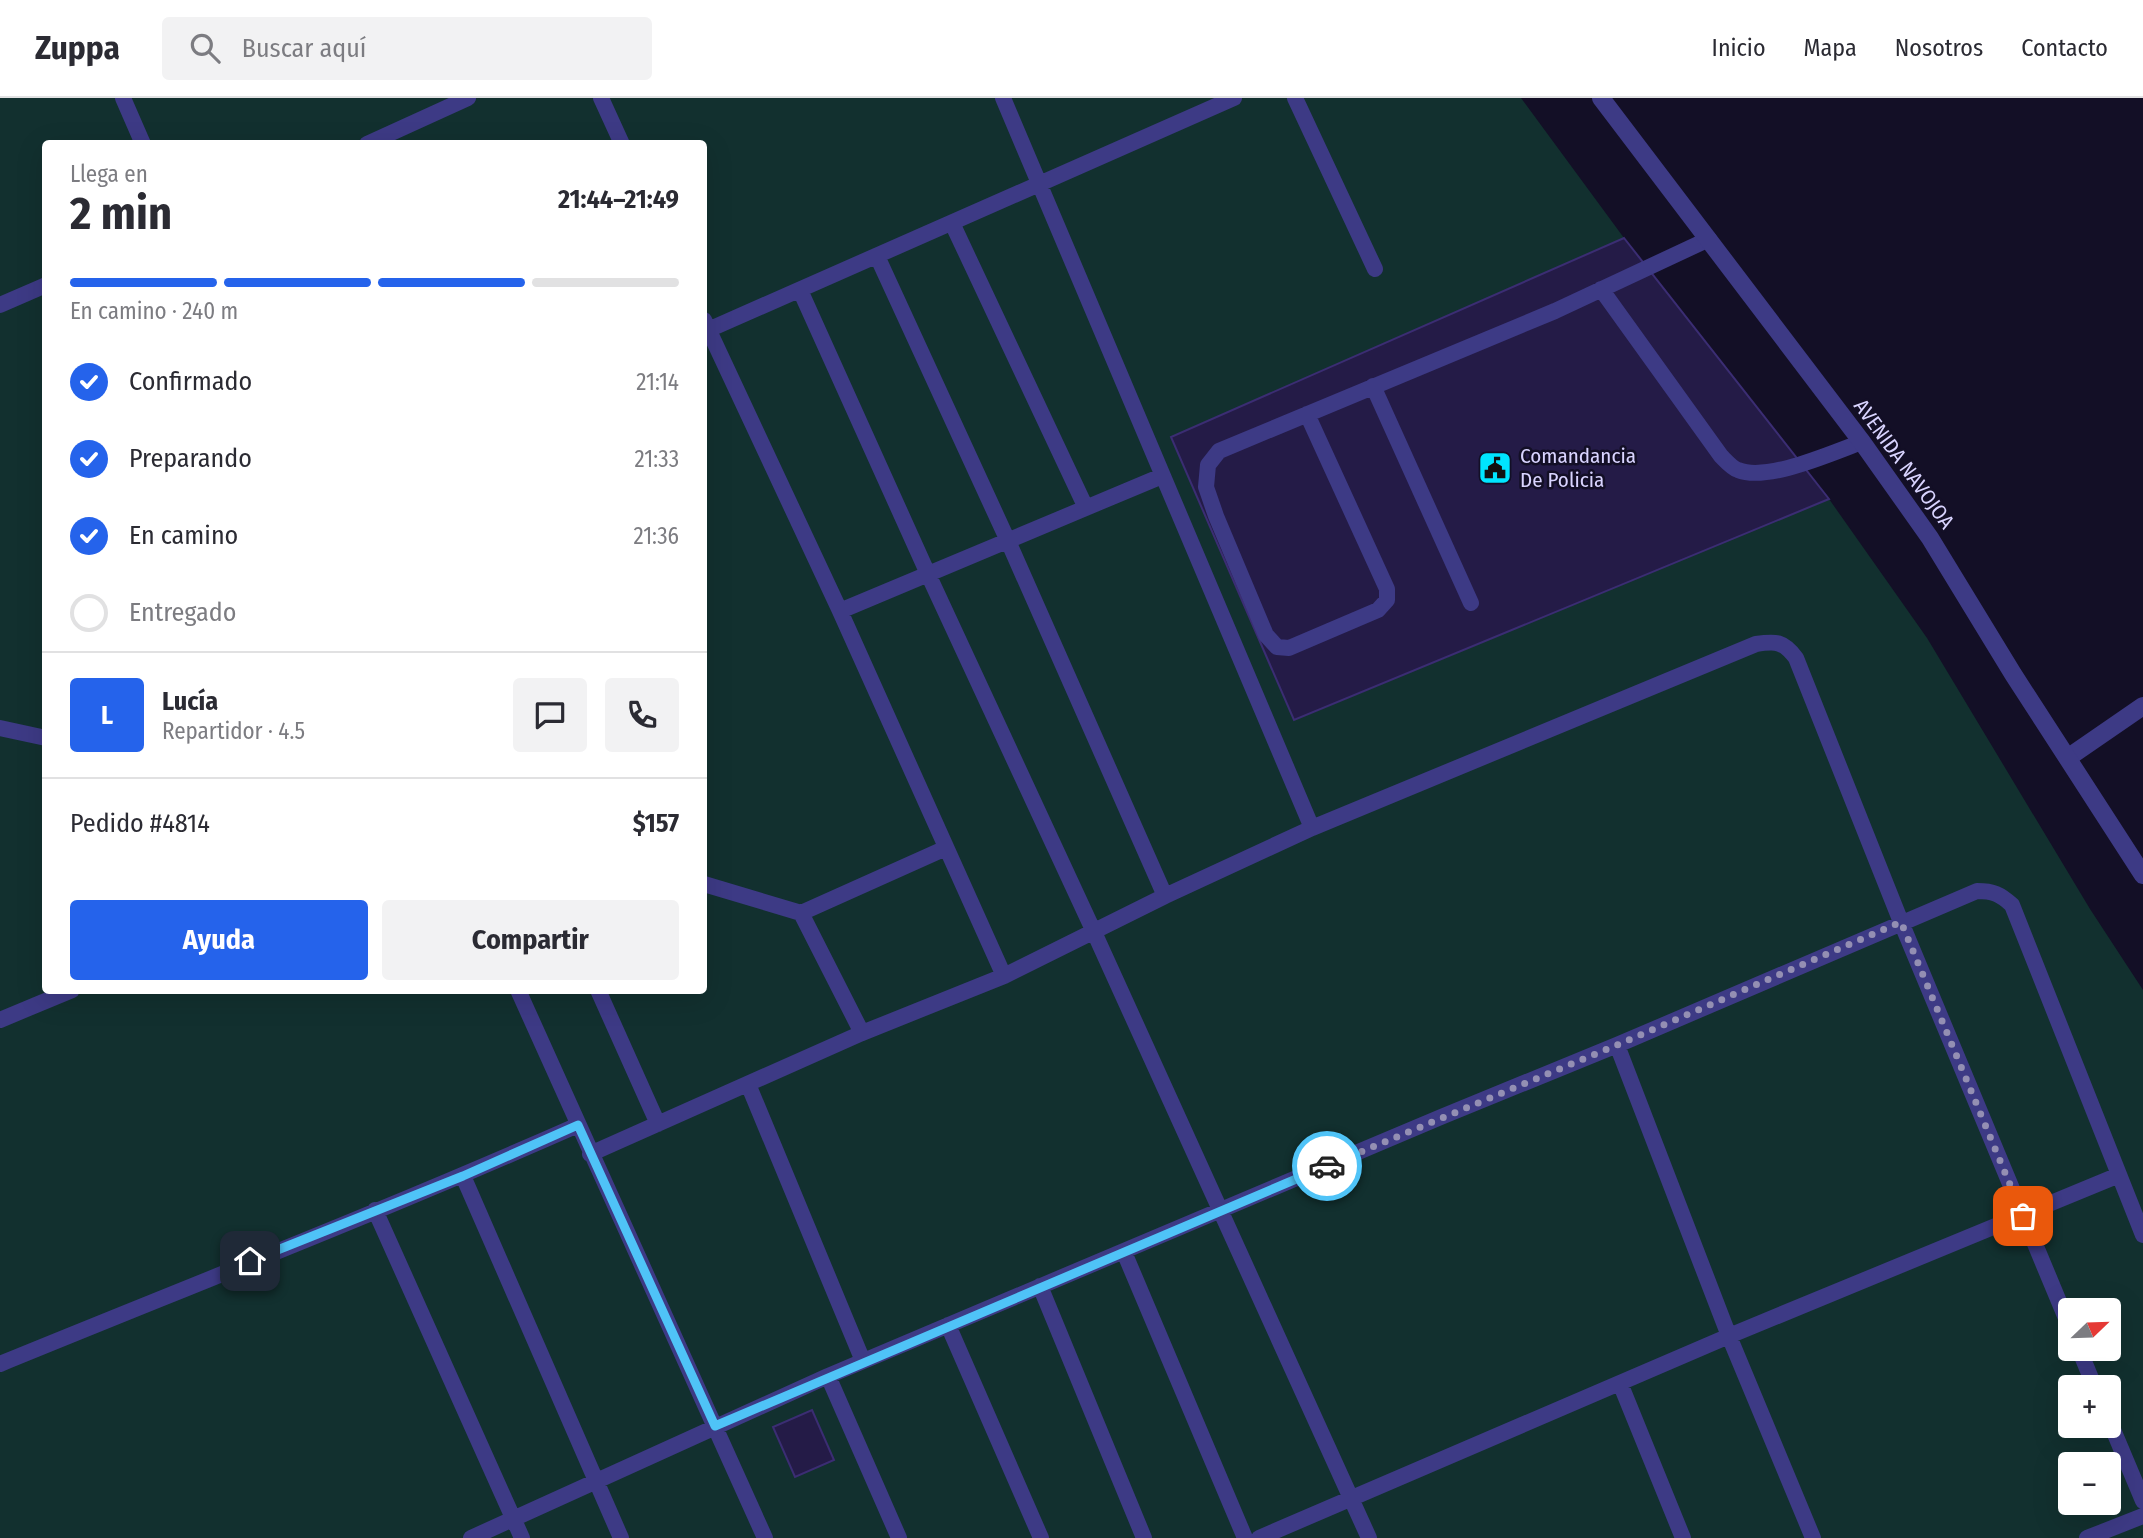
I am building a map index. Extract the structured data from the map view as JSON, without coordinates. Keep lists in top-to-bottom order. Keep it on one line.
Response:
{"streets":{"street":["AVENIDA NAVOJOA"]},"places":{"public building":["Comandancia De Policia"]},"north":"top right","page":{"header":"Zuppa","search":"Buscar aquí","nav":["Inicio","Mapa","Nosotros","Contacto"],"heading":["2 min","Llega en","21:44–21:49"],"panel":["Lucía","Repartidor · 4.5","Pedido #4814","$157"],"bar":"En camino · 240 m","list":[["Confirmado","21:14"],["Preparando","21:33"],["En camino","21:36"],"Entregado"],"round":"L","buttons":["Ayuda","Compartir"],"map_buttons":["+","−"]}}
